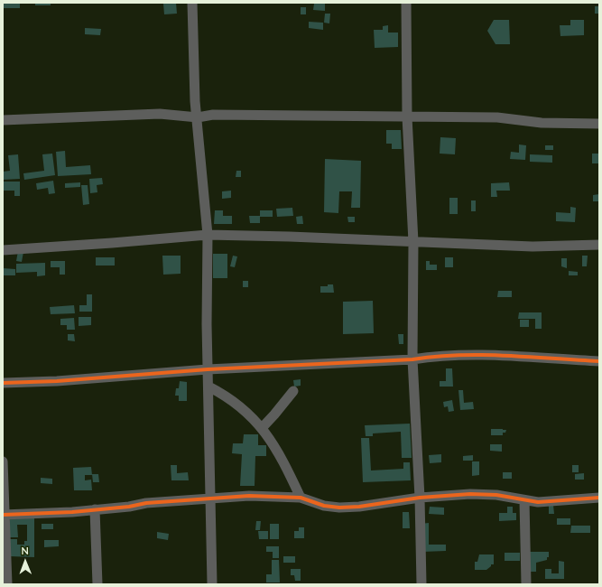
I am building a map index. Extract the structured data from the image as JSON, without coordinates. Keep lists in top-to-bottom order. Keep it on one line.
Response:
{"north":"top"}
